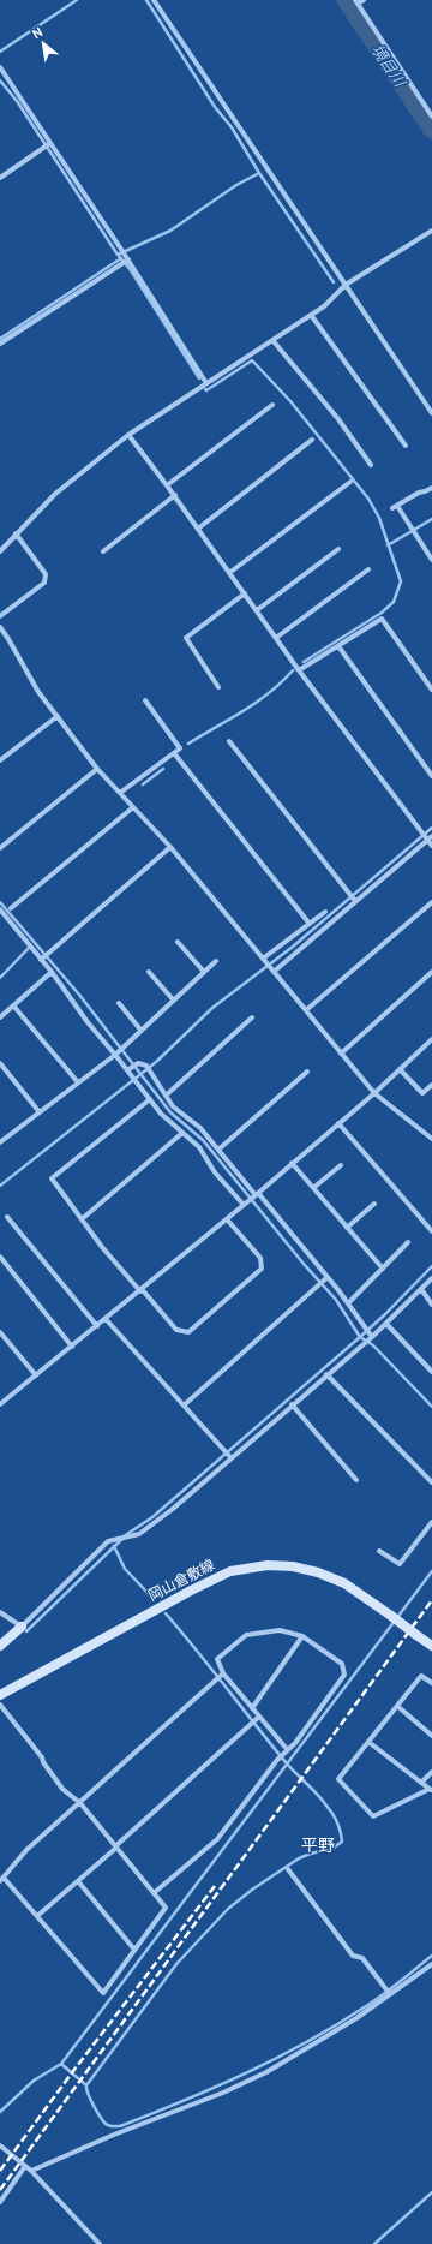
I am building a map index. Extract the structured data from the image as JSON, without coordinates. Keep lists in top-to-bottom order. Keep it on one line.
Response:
{"streets":{"main road":["岡山倉敷線"]},"districts":["平野"],"water":["境目川"],"north":"top left"}
